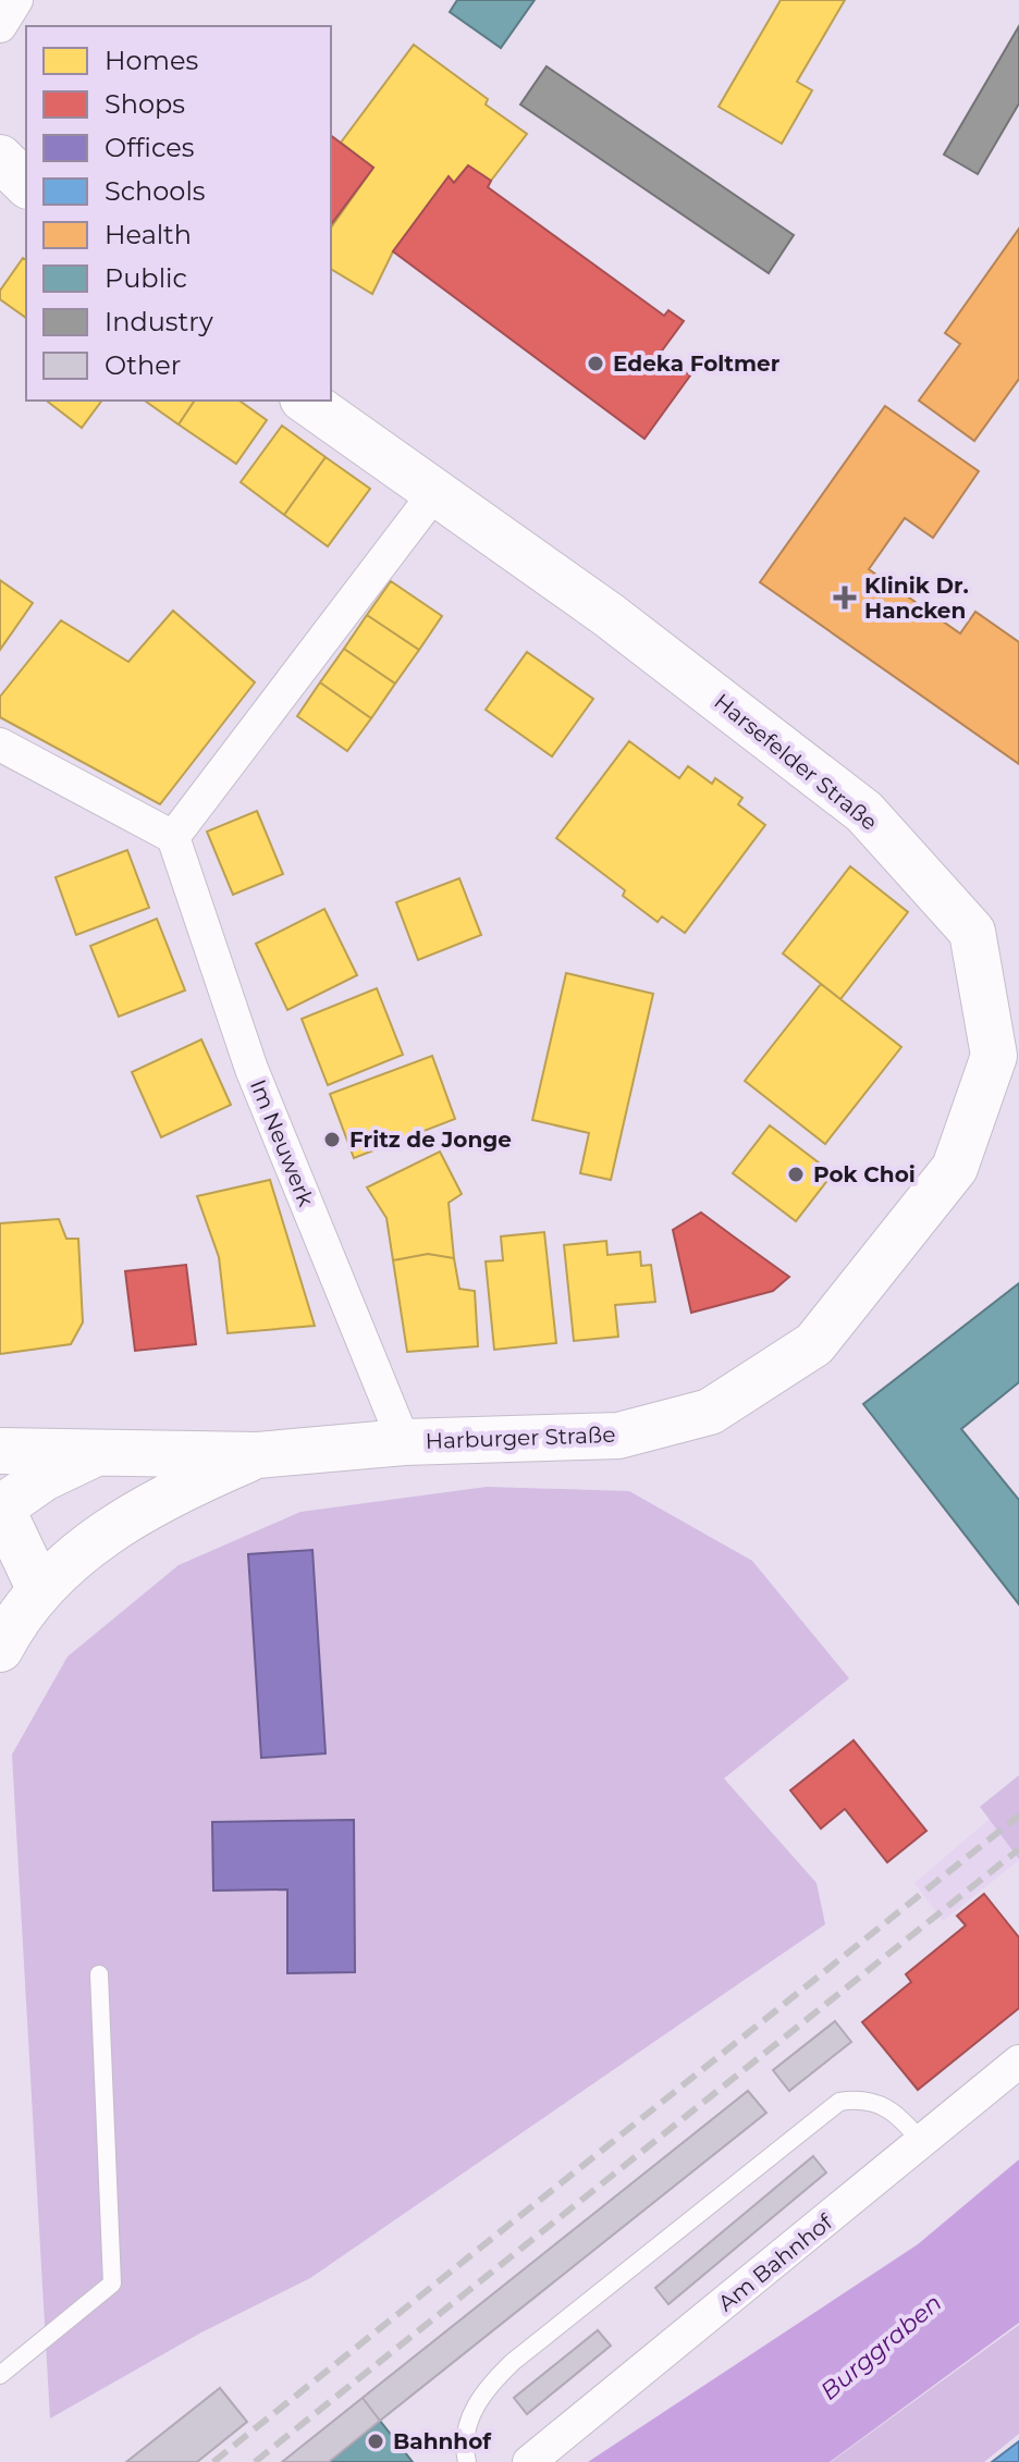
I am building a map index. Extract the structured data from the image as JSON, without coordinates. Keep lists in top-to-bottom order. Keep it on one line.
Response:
{"streets":{"main road":["Harsefelder Straße","Harburger Straße"],"street":["Im Neuwerk","Am Bahnhof"]},"crossings":[["Harsefelder Straße","Harburger Straße"],["Im Neuwerk","Harburger Straße"]],"water":["Burggraben"],"places":{"other":["Edeka Foltmer","Fritz de Jonge","Pok Choi","Bahnhof"],"health":["Klinik Dr. Hancken"]},"legend":["Homes","Shops","Offices","Schools","Health","Public","Industry","Other"]}
